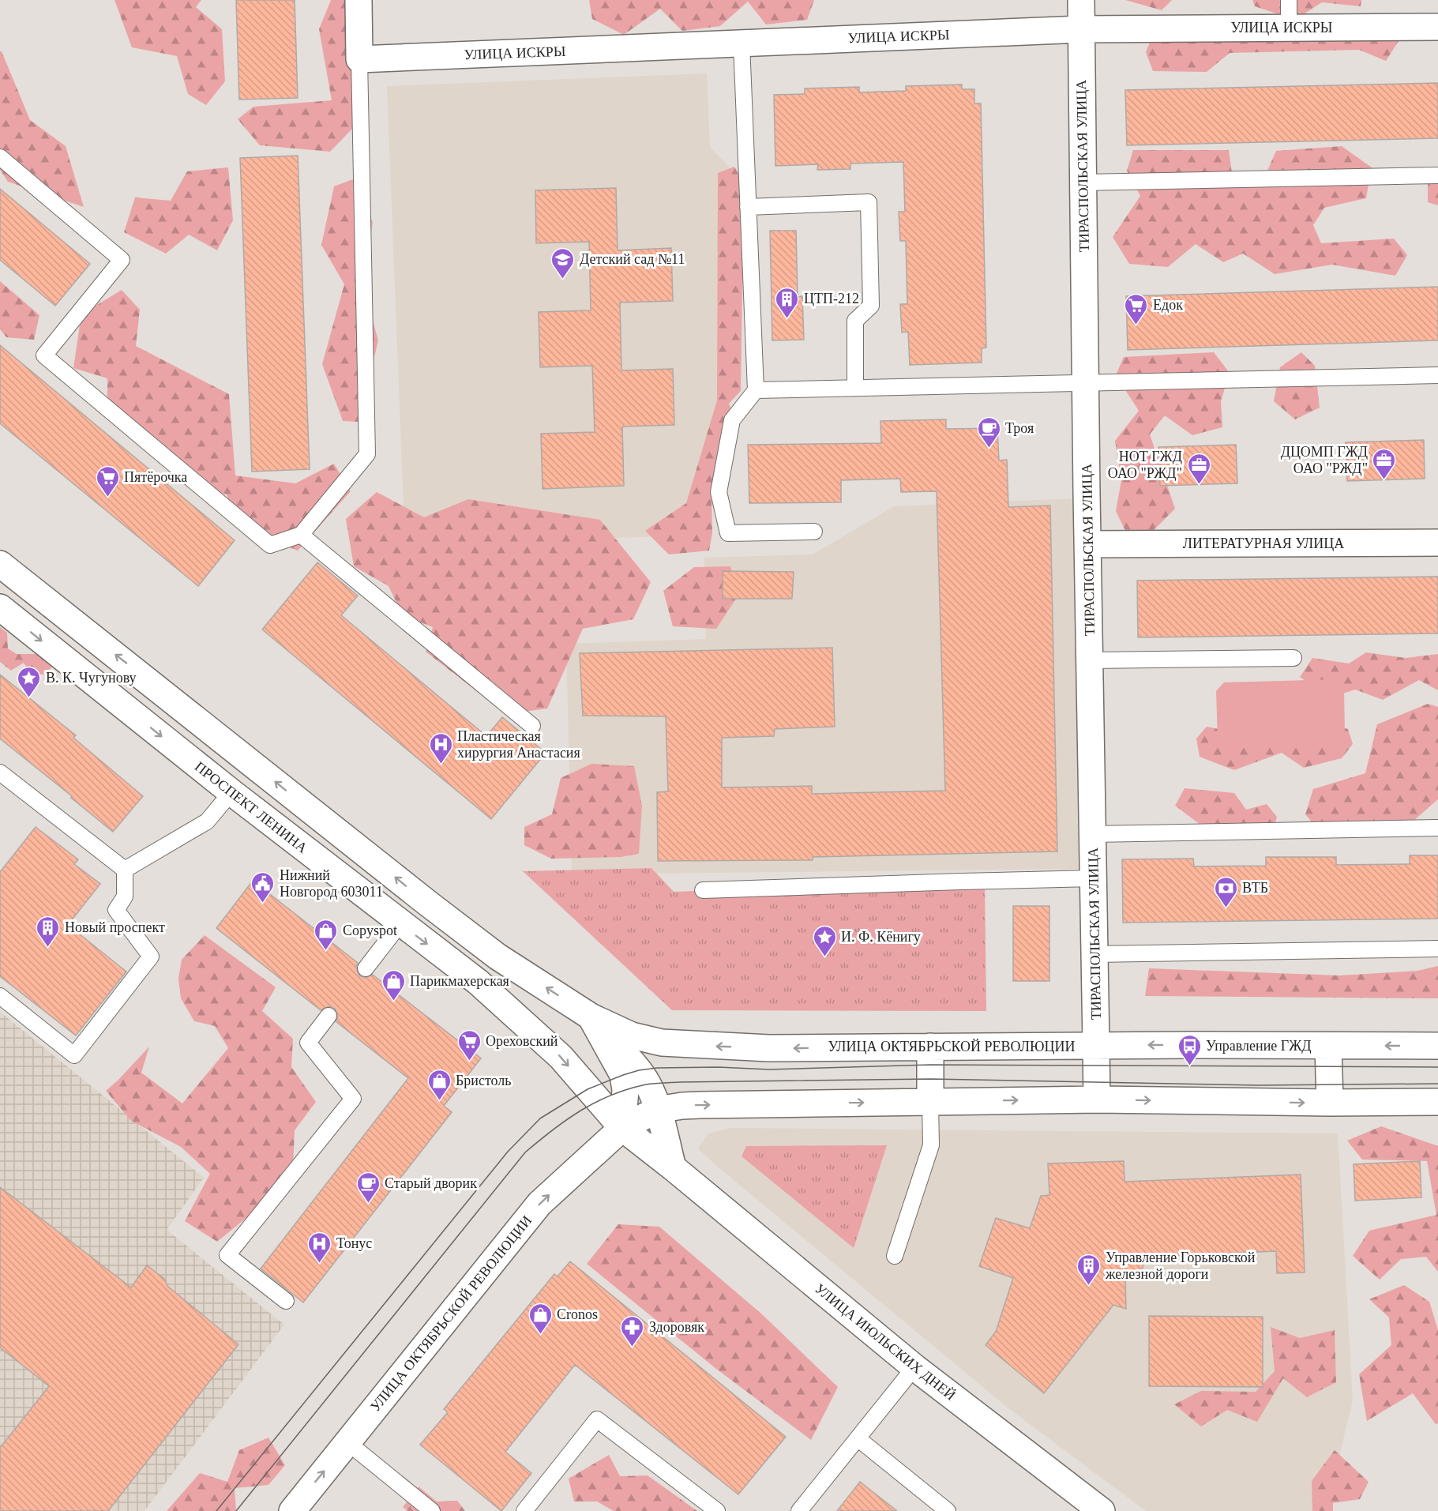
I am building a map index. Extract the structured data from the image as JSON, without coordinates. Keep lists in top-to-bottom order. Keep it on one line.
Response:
{"streets":{"street":["УЛИЦА ИСКРЫ","ТИРАСПОЛЬСКАЯ УЛИЦА","ЛИТЕРАТУРНАЯ УЛИЦА","ПРОСПЕКТ ЛЕНИНА","УЛИЦА ОКТЯБРЬСКОЙ РЕВОЛЮЦИИ","УЛИЦА ИЮЛЬСКИХ ДНЕЙ"]},"crossings":[["УЛИЦА ИСКРЫ","ТИРАСПОЛЬСКАЯ УЛИЦА"],["ТИРАСПОЛЬСКАЯ УЛИЦА","ЛИТЕРАТУРНАЯ УЛИЦА"],["ТИРАСПОЛЬСКАЯ УЛИЦА","УЛИЦА ОКТЯБРЬСКОЙ РЕВОЛЮЦИИ"],["ПРОСПЕКТ ЛЕНИНА","УЛИЦА ОКТЯБРЬСКОЙ РЕВОЛЮЦИИ"],["ПРОСПЕКТ ЛЕНИНА","УЛИЦА ИЮЛЬСКИХ ДНЕЙ"],["УЛИЦА ОКТЯБРЬСКОЙ РЕВОЛЮЦИИ","УЛИЦА ИЮЛЬСКИХ ДНЕЙ"]],"places":{"school or university":["Детский сад №11"],"building":["ЦТП-212","Новый проспект","Управление Горьковской железной дороги"],"supermarket":["Едок","Пятёрочка","Ореховский"],"cafe":["Троя","Старый дворик"],"office":["ДЦОМП ГЖД ОАО \"РЖД\"","НОТ ГЖД ОАО \"РЖД\""],"place":["В. К. Чугунову","И. Ф. Кёнигу"],"hospital":["Пластическая хирургия Анастасия","Тонус"],"public building":["Нижний Новгород 603011"],"bank":["ВТБ"],"shop":["Copyspot","Парикмахерская","Бристоль","Cronos"],"bus stop":["Управление ГЖД"],"pharmacy":["Здоровяк"]}}
